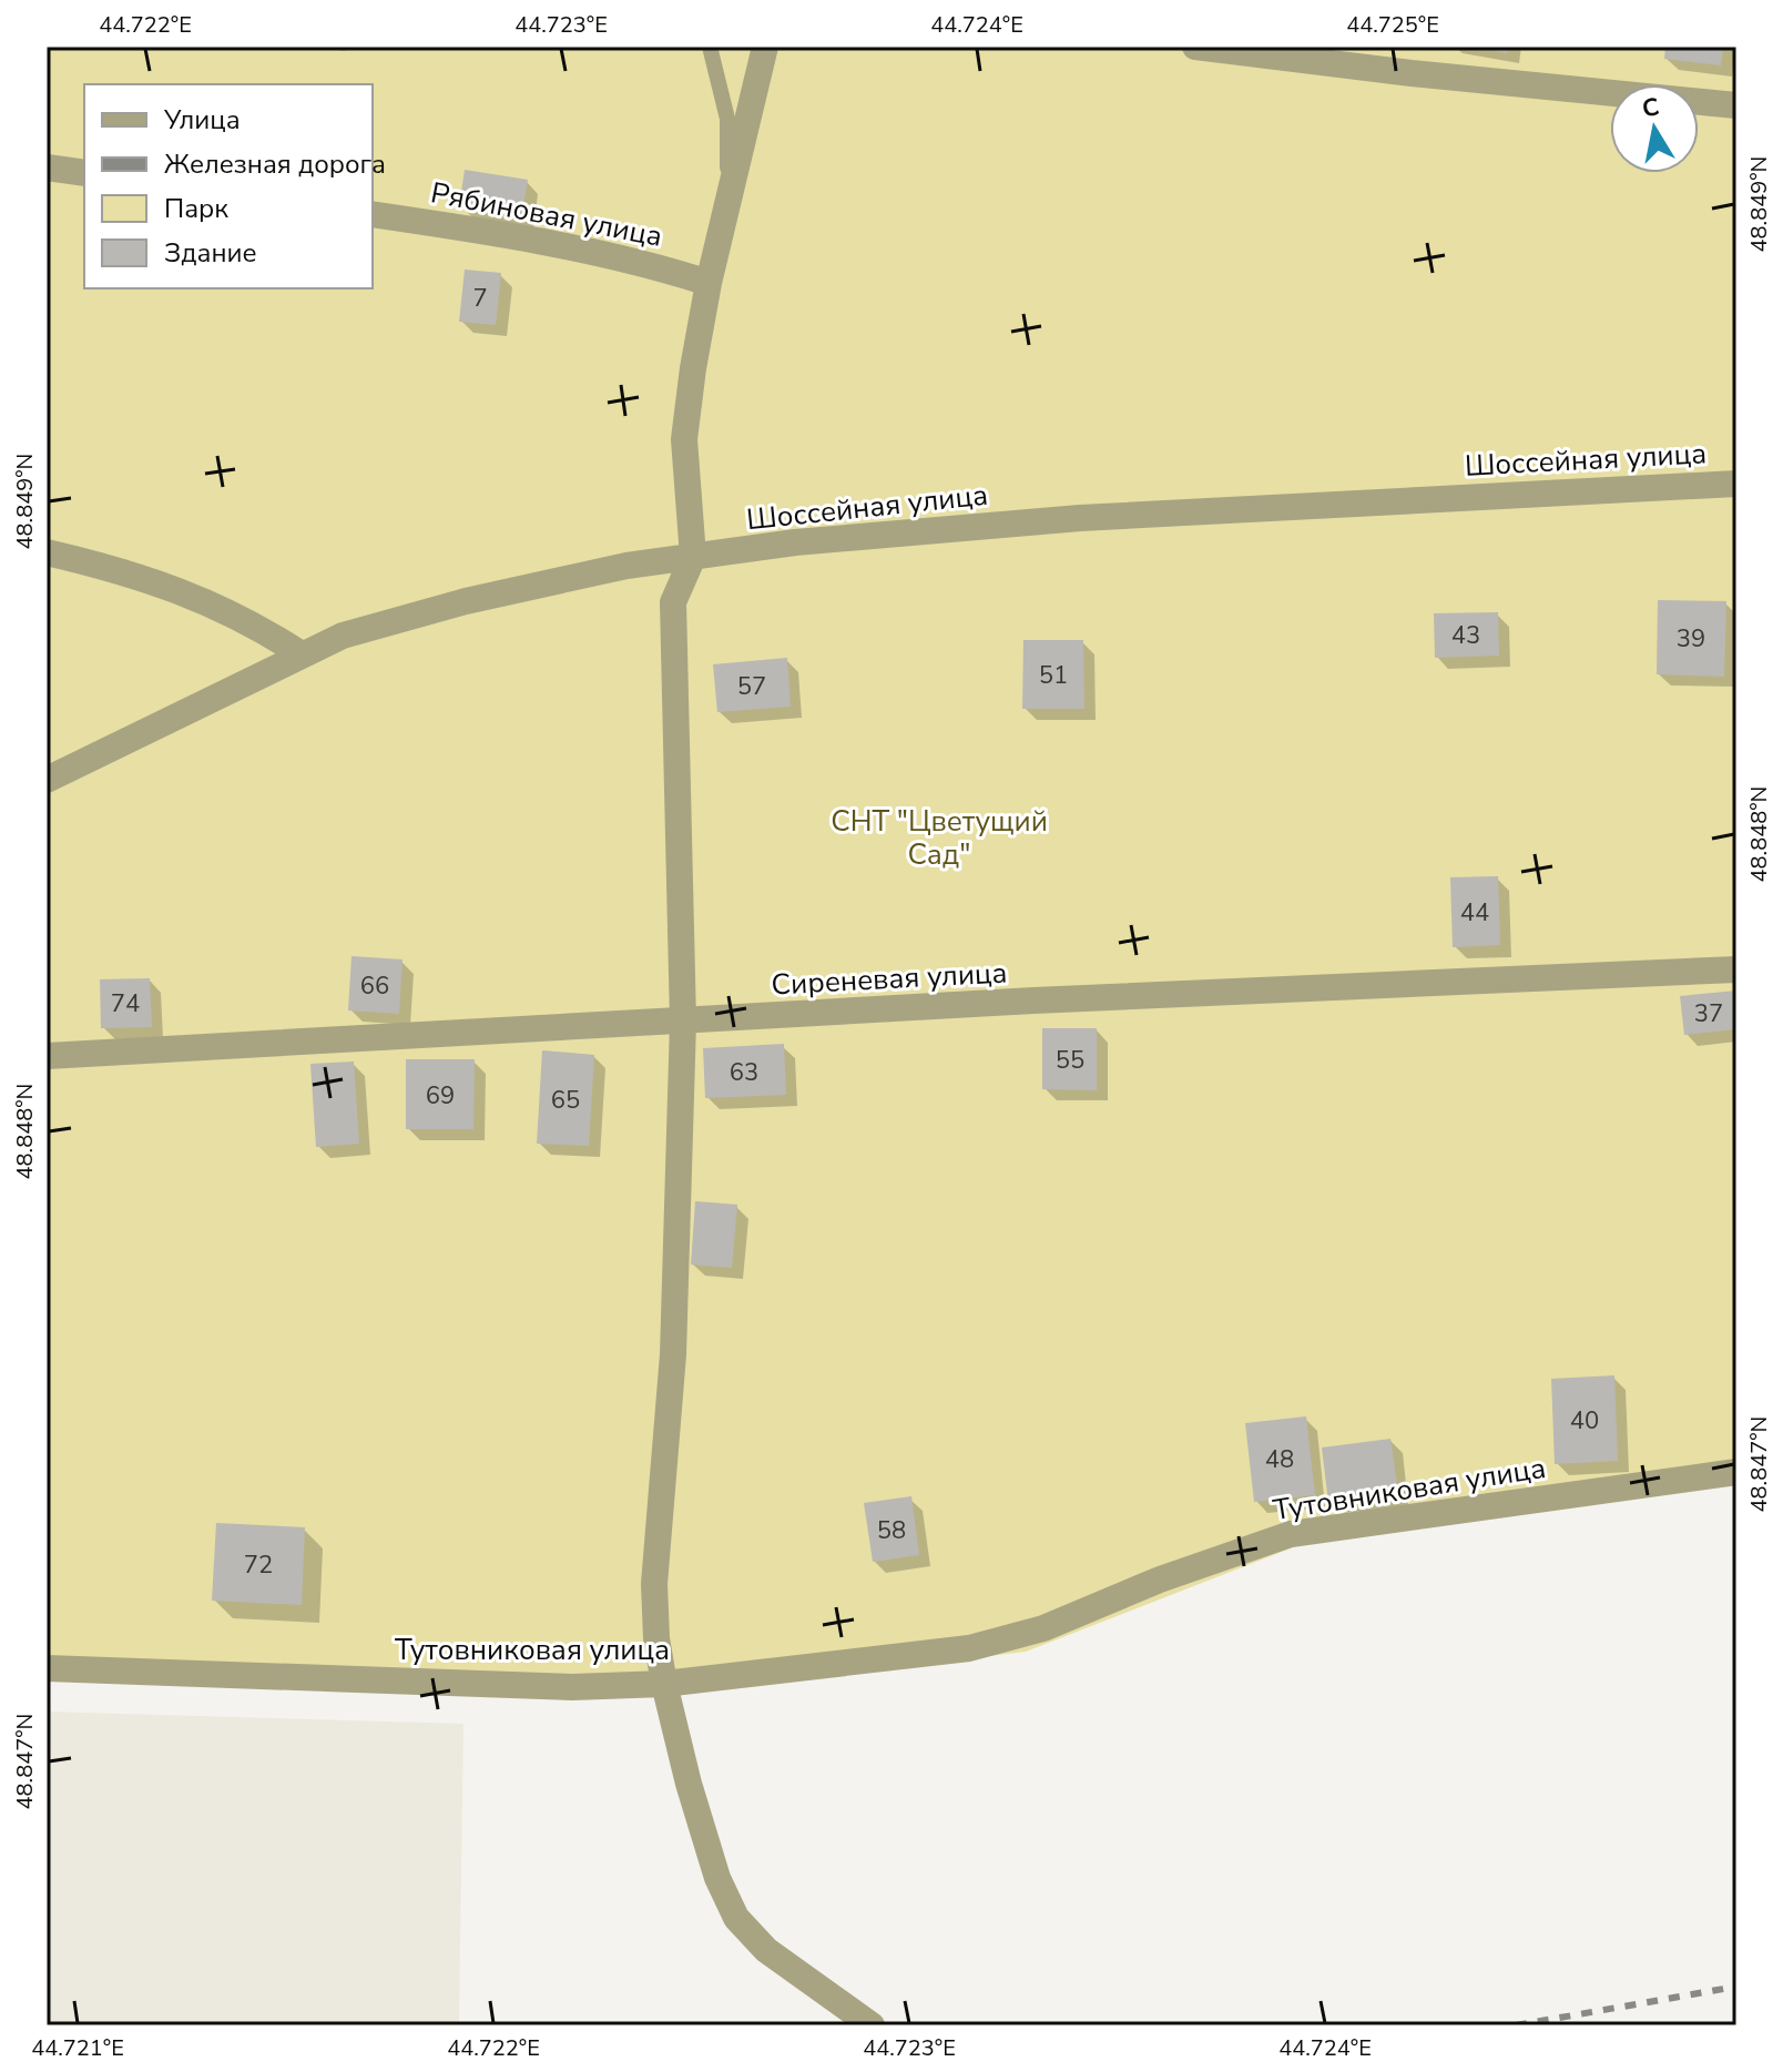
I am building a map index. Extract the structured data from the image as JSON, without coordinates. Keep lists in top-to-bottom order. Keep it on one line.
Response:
{"streets":{"street":["Рябиновая улица","Шоссейная улица","Сиреневая улица","Тутовниковая улица"]},"parks":["СНТ \"Цветущий Сад\""],"house_numbers":["7","43","39","51","57","44","66","74","37","55","63","69","65","40","48","58","72"],"legend":["Улица","Железная дорога","Парк","Здание"],"north":"top","coordinates":["44.722°E","44.723°E","44.724°E","44.725°E","48.849°N","48.848°N","48.847°N","44.721°E"]}
